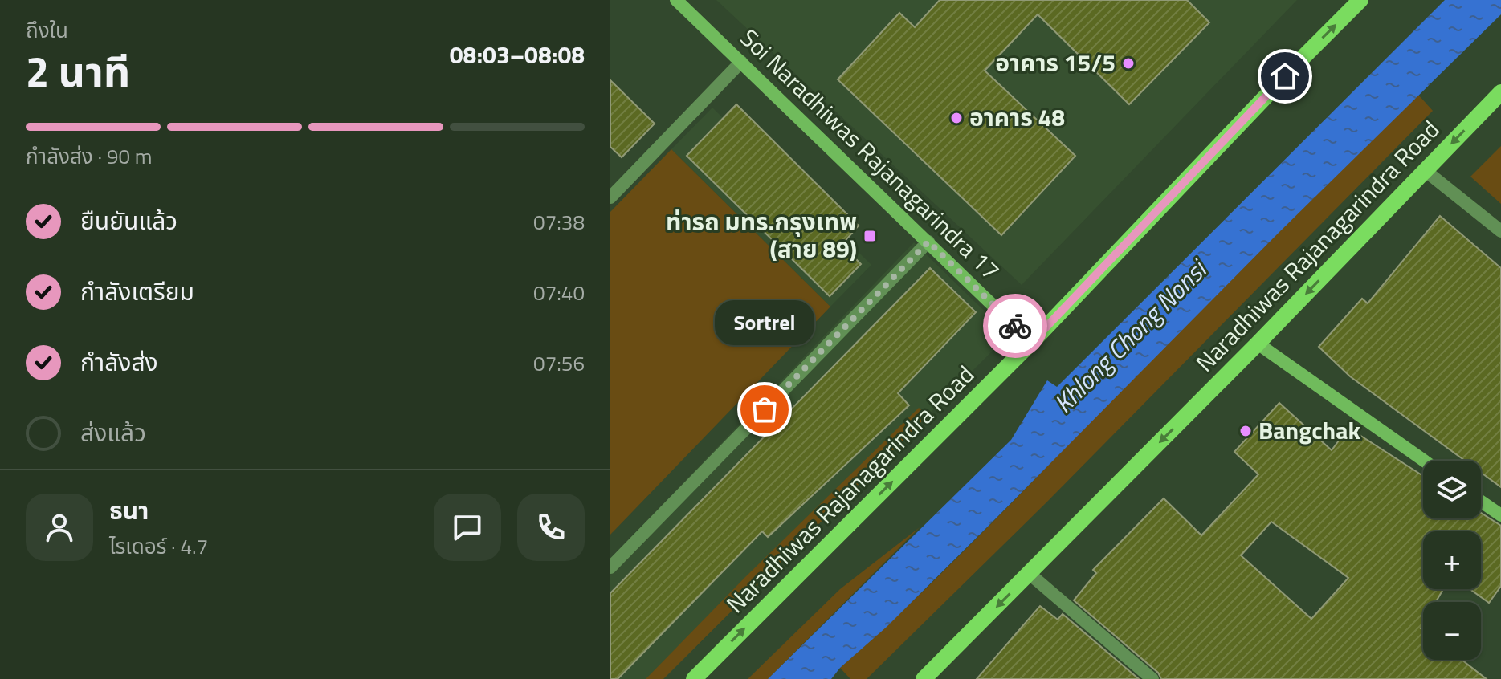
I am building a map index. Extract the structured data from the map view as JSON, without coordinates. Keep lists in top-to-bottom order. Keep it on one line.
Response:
{"streets":{"main road":["Naradhiwas Rajanagarindra Road"],"street":["Soi Naradhiwas Rajanagarindra 17"]},"crossings":[["Soi Naradhiwas Rajanagarindra 17","Naradhiwas Rajanagarindra Road"]],"water":["Khlong Chong Nonsi"],"places":{"other":["อาคาร 15/5","อาคาร 48","Sortrel","Bangchak"],"transit":["ท่ารถ มทร.กรุงเทพ (สาย 89)"]},"page":{"heading":["2 นาที","ถึงใน","08:03–08:08"],"panel":["ธนา","ไรเดอร์ · 4.7"],"bar":"กำลังส่ง · 90 m","list":[["ยืนยันแล้ว","07:38"],["กำลังเตรียม","07:40"],["กำลังส่ง","07:56"],"ส่งแล้ว"],"bubble":"Sortrel","map_buttons":["+","−"]}}
